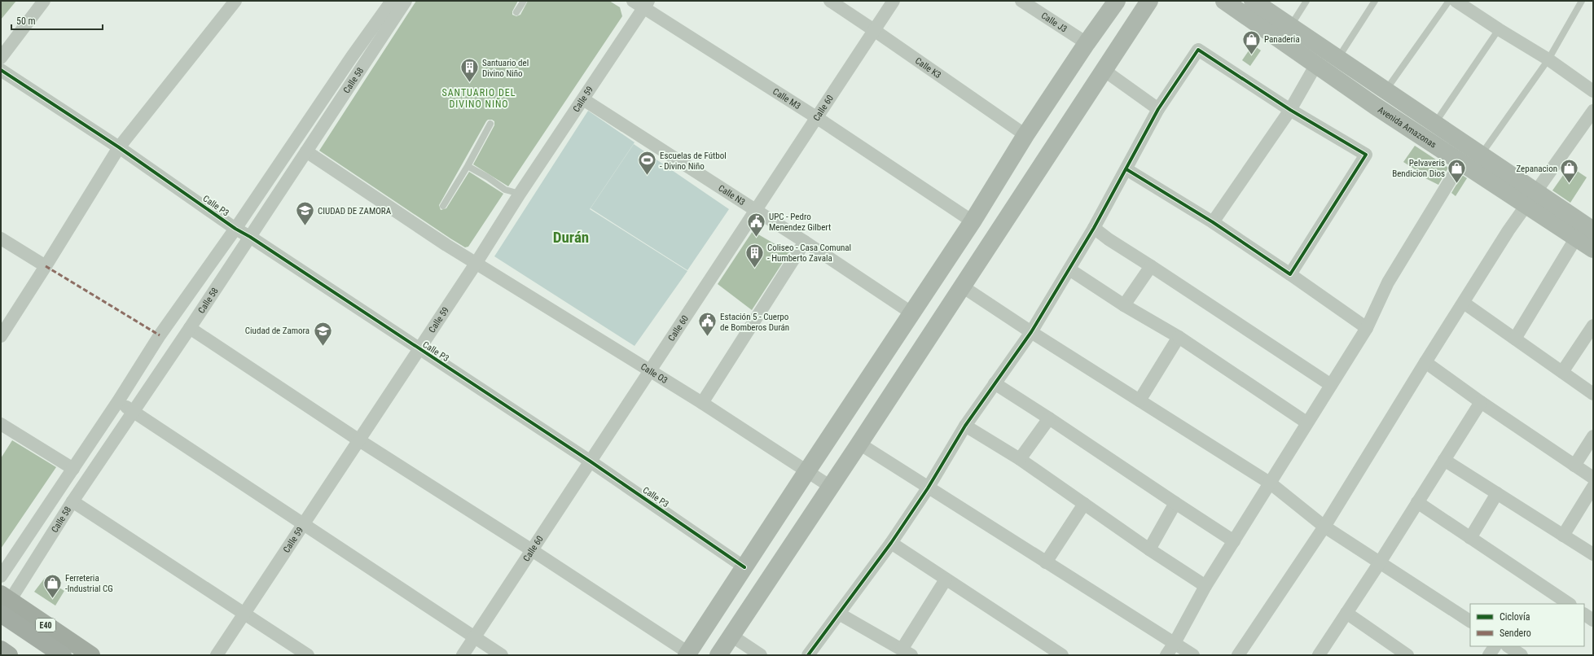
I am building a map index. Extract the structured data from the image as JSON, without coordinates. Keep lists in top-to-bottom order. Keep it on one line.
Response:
{"streets":{"highway":["E40"],"street":["Calle J3","Calle K3","Calle 58","Calle 59","Calle M3","Calle 60","Avenida Amazonas","Calle N3","Calle P3","Calle O3"]},"crossings":[["Calle K3","Calle 60"],["Calle 58","Calle P3"],["Calle 58","Calle O3"],["Calle 58","E40"],["Calle 59","Calle M3"],["Calle 59","Calle N3"],["Calle 59","Calle P3"],["Calle 59","Calle O3"],["Calle M3","Calle 60"],["Calle 60","Calle N3"],["Calle 60","Calle P3"],["Calle 60","Calle O3"]],"districts":["SANTUARIO DEL DIVINO NIÑO","Durán"],"places":{"shop":["Panaderia","Pelvaveris Bendicion Dios","Zepanacion","Ferreteria -Industrial CG"],"building":["Santuario del Divino Niño","Coliseo - Casa Comunal - Humberto Zavala"],"sports":["Escuelas de Fútbol - Divino Niño"],"school or university":["CIUDAD DE ZAMORA","Ciudad de Zamora"],"public building":["UPC - Pedro Menendez Gilbert","Estación 5 - Cuerpo de Bomberos Durán"]},"legend":["Ciclovía","Sendero"],"scale_bar":"50 m"}
